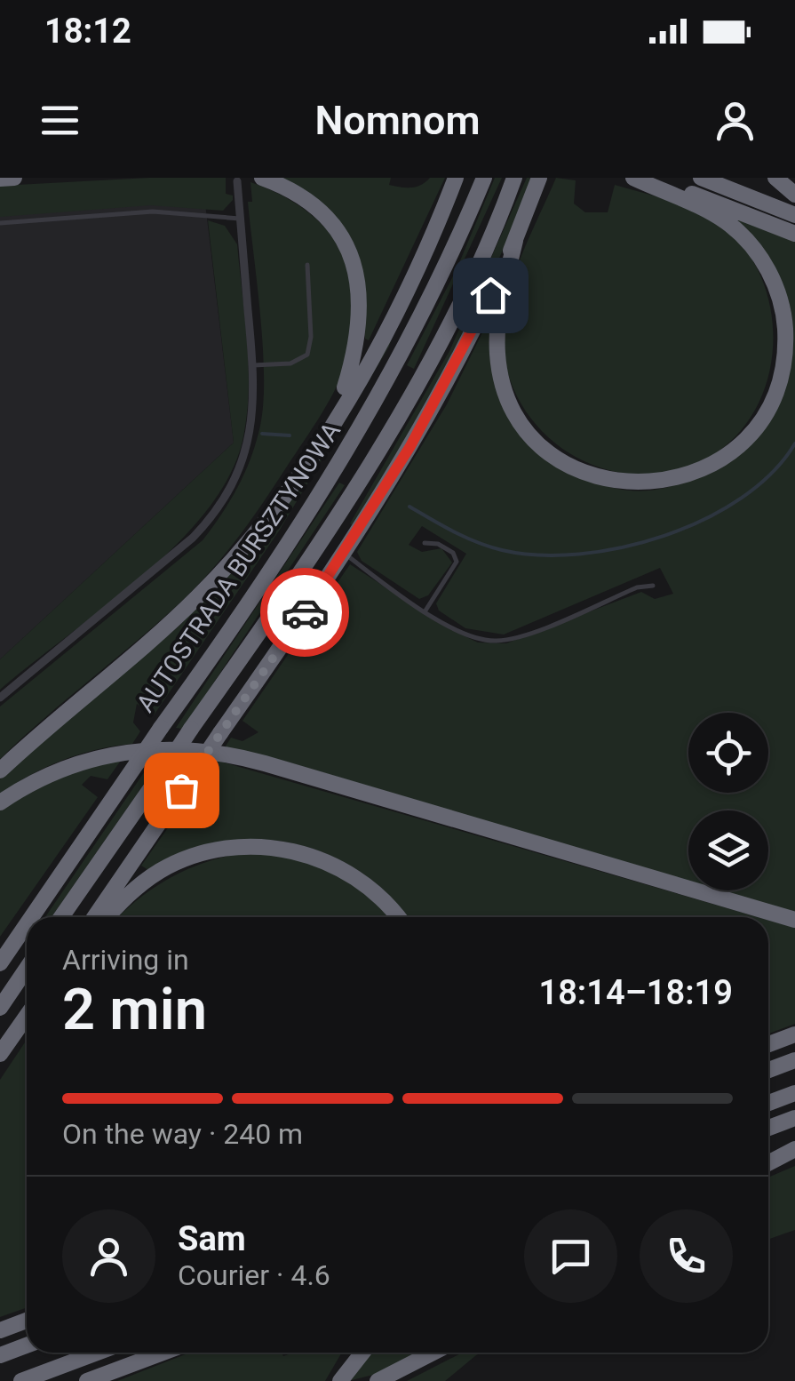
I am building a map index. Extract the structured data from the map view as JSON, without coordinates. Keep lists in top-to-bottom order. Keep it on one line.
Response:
{"streets":{"highway":["AUTOSTRADA BURSZTYNOWA"]},"page":{"status":"18:12","header":"Nomnom","heading":["2 min","Arriving in","18:14–18:19"],"panel":["Sam","Courier · 4.6"],"bar":"On the way · 240 m"}}
